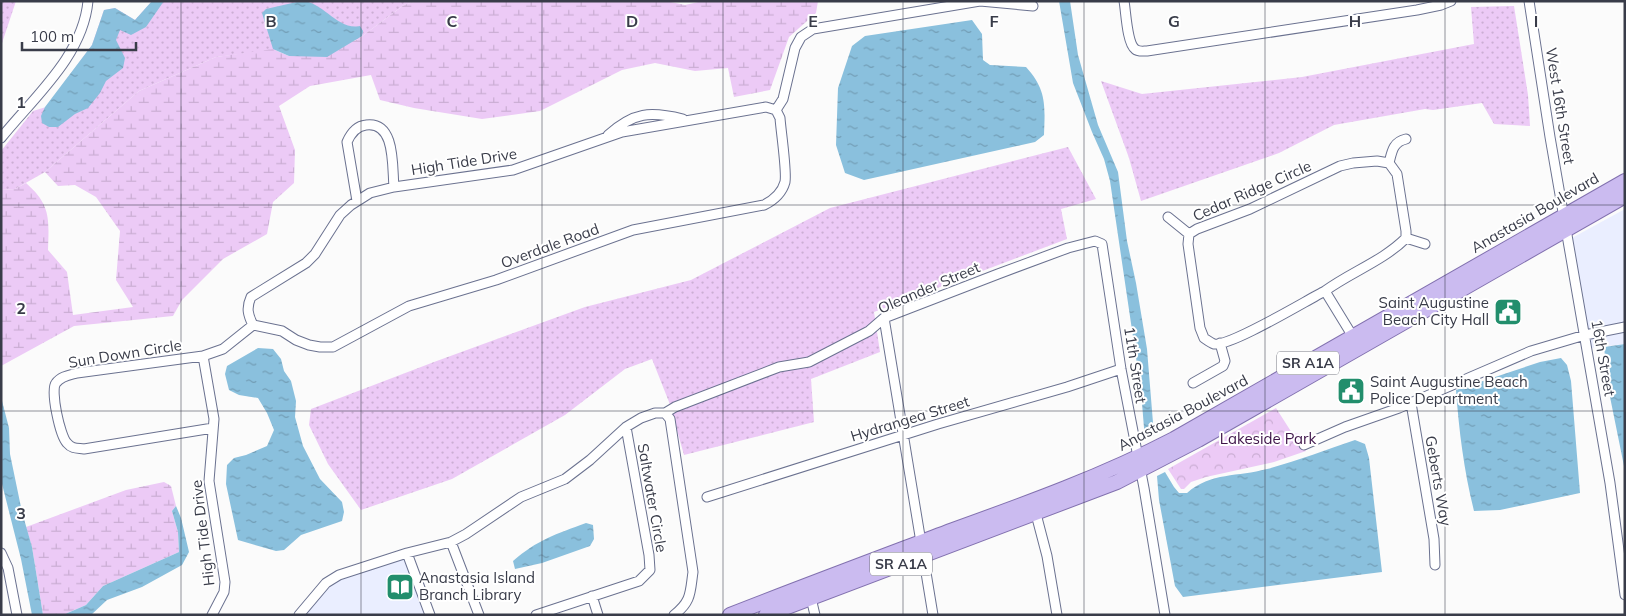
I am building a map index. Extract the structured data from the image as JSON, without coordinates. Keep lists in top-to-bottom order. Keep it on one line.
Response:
{"streets":{"main road":["Anastasia Boulevard","SR A1A"],"street":["West 16th Street","High Tide Drive","Cedar Ridge Circle","Overdale Road","Oleander Street","Sun Down Circle","16th Street","11th Street","Hydrangea Street","Geberts Way","Saltwater Circle"]},"crossings":[["West 16th Street","Anastasia Boulevard"],["West 16th Street","16th Street"],["High Tide Drive","Overdale Road"],["High Tide Drive","Sun Down Circle"],["Anastasia Boulevard","16th Street"],["Anastasia Boulevard","11th Street"],["Overdale Road","Sun Down Circle"],["Oleander Street","11th Street"],["Oleander Street","Saltwater Circle"],["11th Street","Hydrangea Street"]],"parks":["Lakeside Park"],"places":{"public building":["Saint Augustine Beach City Hall","Saint Augustine Beach Police Department"],"library":["Anastasia Island Branch Library"]},"scale_bar":"100 m","grid":{"columns":["B","C","D","E","F","G","H","I"],"rows":["1","2","3"]}}
